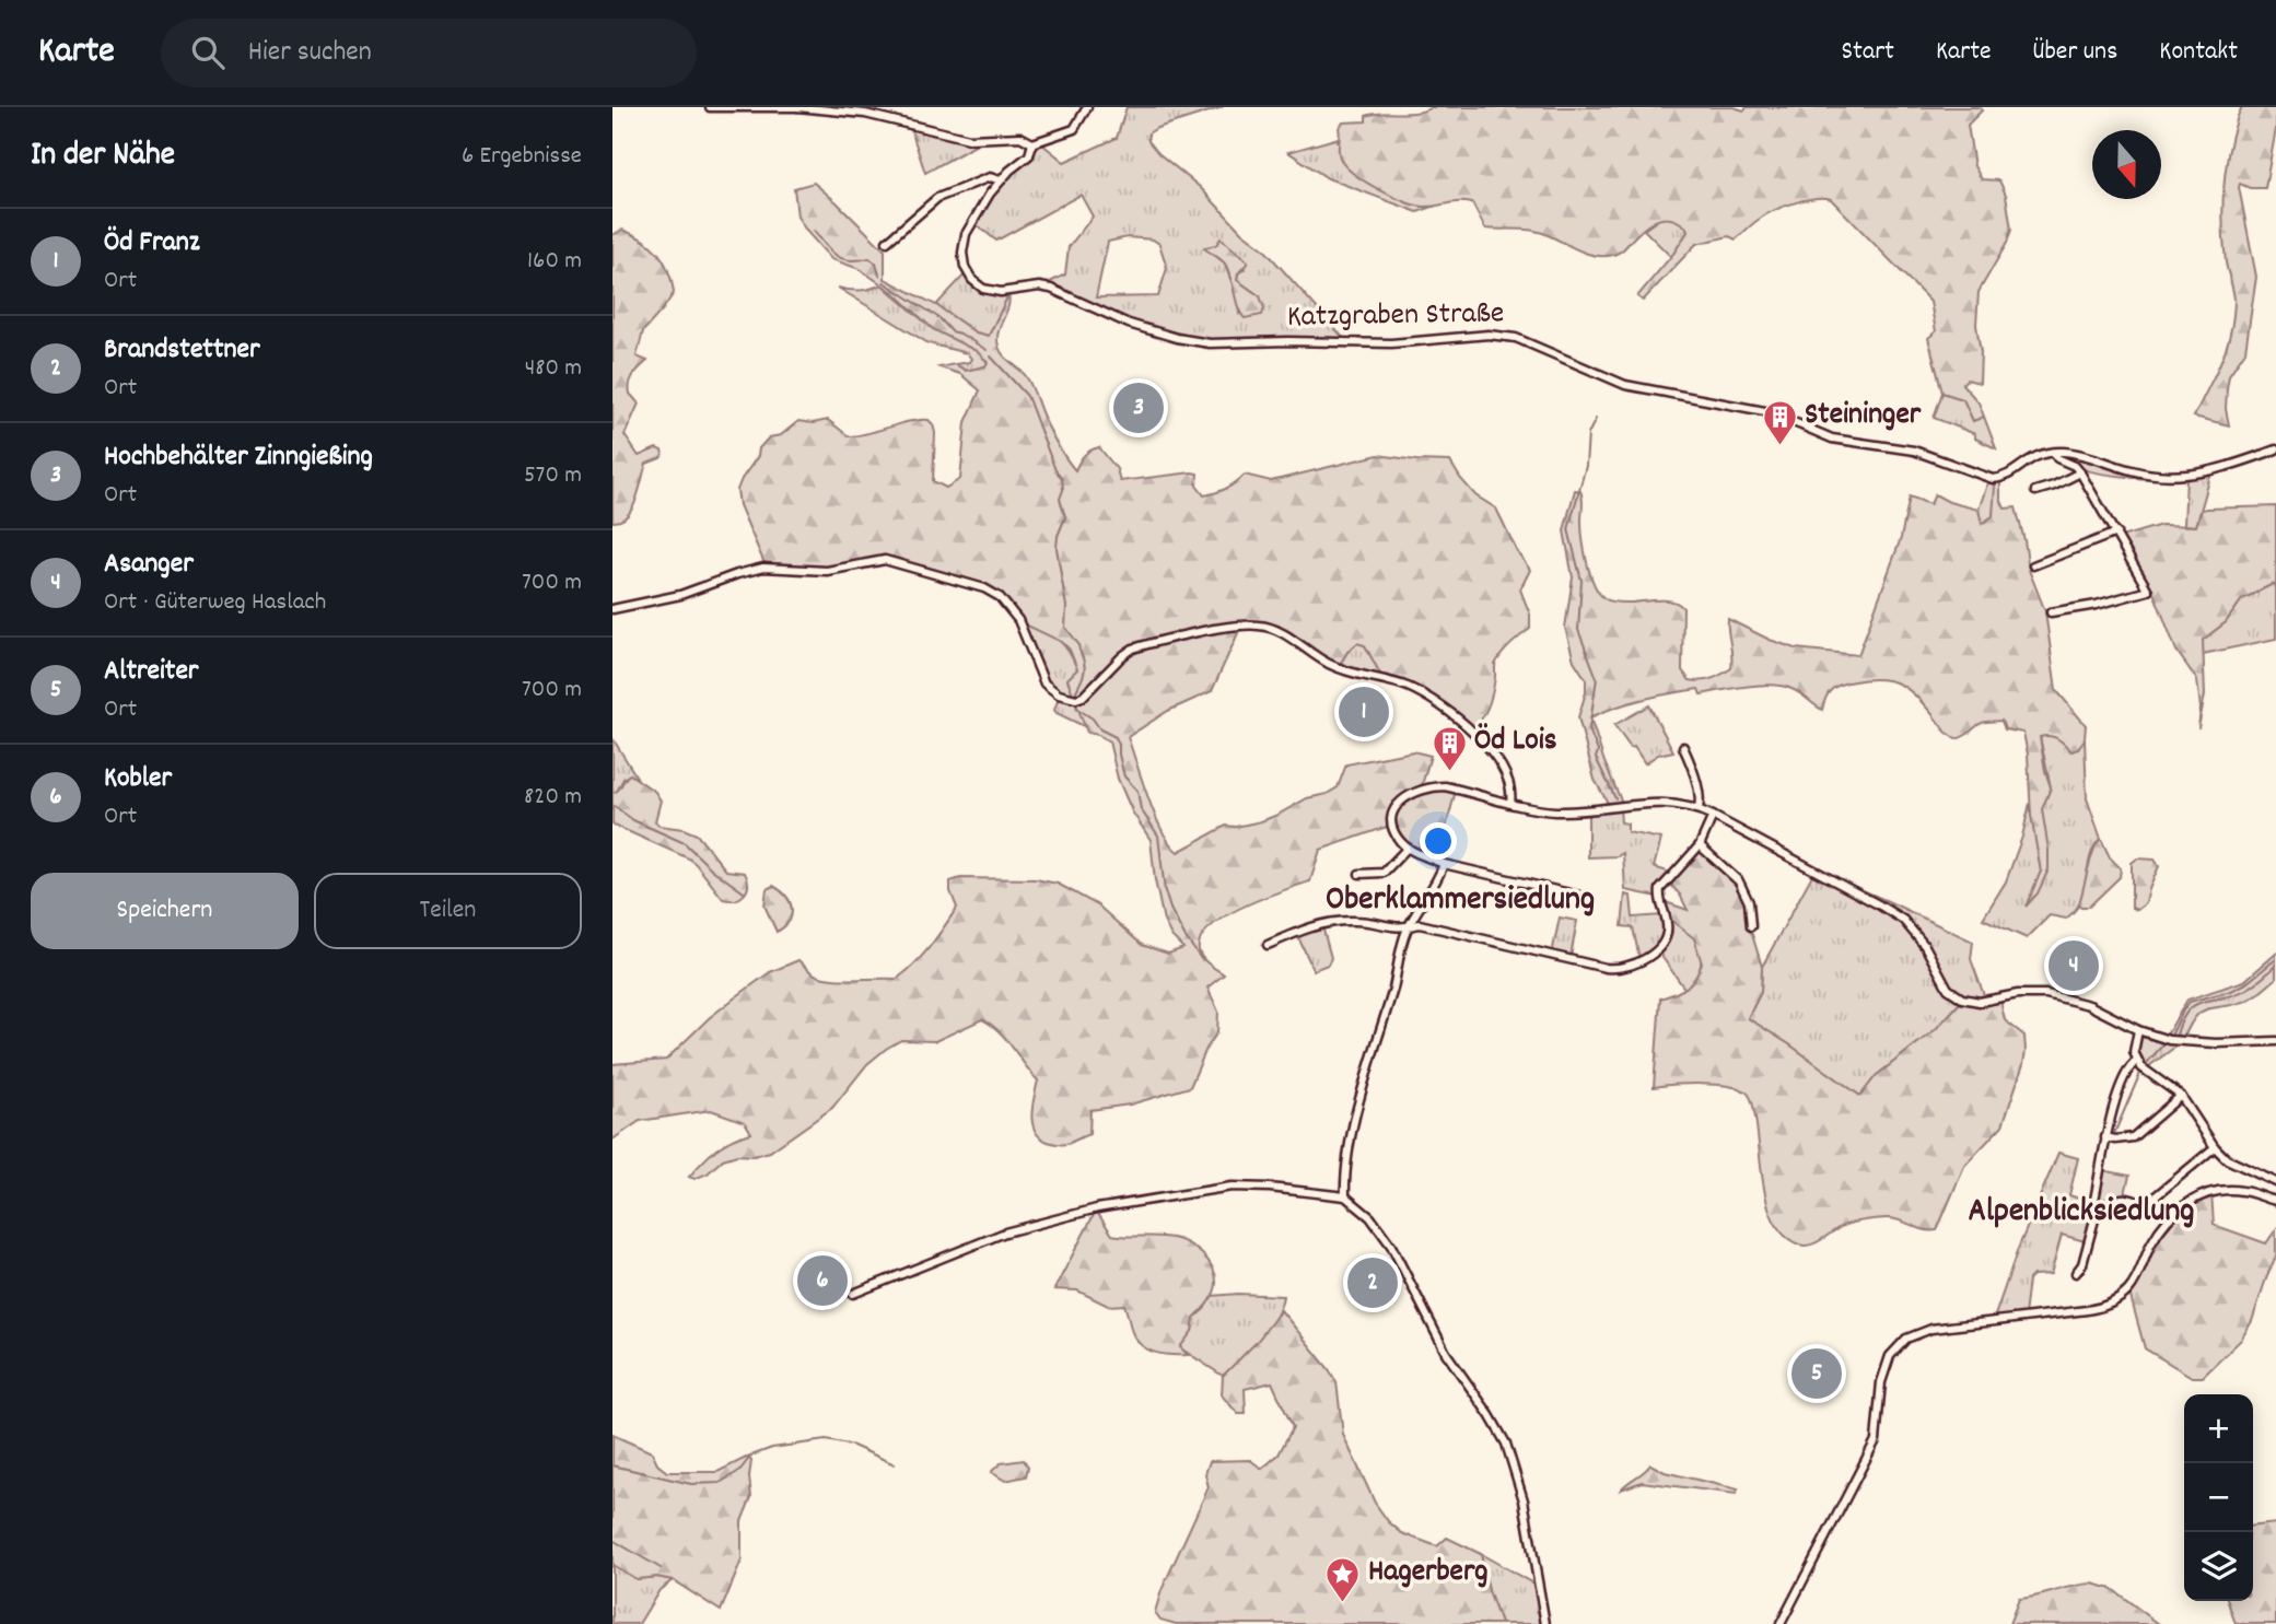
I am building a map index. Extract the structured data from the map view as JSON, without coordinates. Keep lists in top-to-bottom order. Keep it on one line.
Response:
{"streets":{"street":["Katzgraben Straße"]},"districts":["Oberklammersiedlung","Alpenblicksiedlung"],"places":{"building":["Steininger","Öd Lois"],"place":["Hagerberg"]},"north":"bottom","page":{"header":"Karte","search":"Hier suchen","nav":["Start","Karte","Über uns","Kontakt"],"heading":["In der Nähe","6 Ergebnisse"],"list":[{"mark":"1","name":"Öd Franz","note":"Ort","value":"160 m"},{"mark":"2","name":"Brandstettner","note":"Ort","value":"480 m"},{"mark":"3","name":"Hochbehälter Zinngießing","note":"Ort","value":"570 m"},{"mark":"4","name":"Asanger","note":"Ort · Güterweg Haslach","value":"700 m"},{"mark":"5","name":"Altreiter","note":"Ort","value":"700 m"},{"mark":"6","name":"Kobler","note":"Ort","value":"820 m"}],"pins":["3","1","4","6","2","5"],"buttons":["Speichern","Teilen"],"map_buttons":["+","−"]}}
